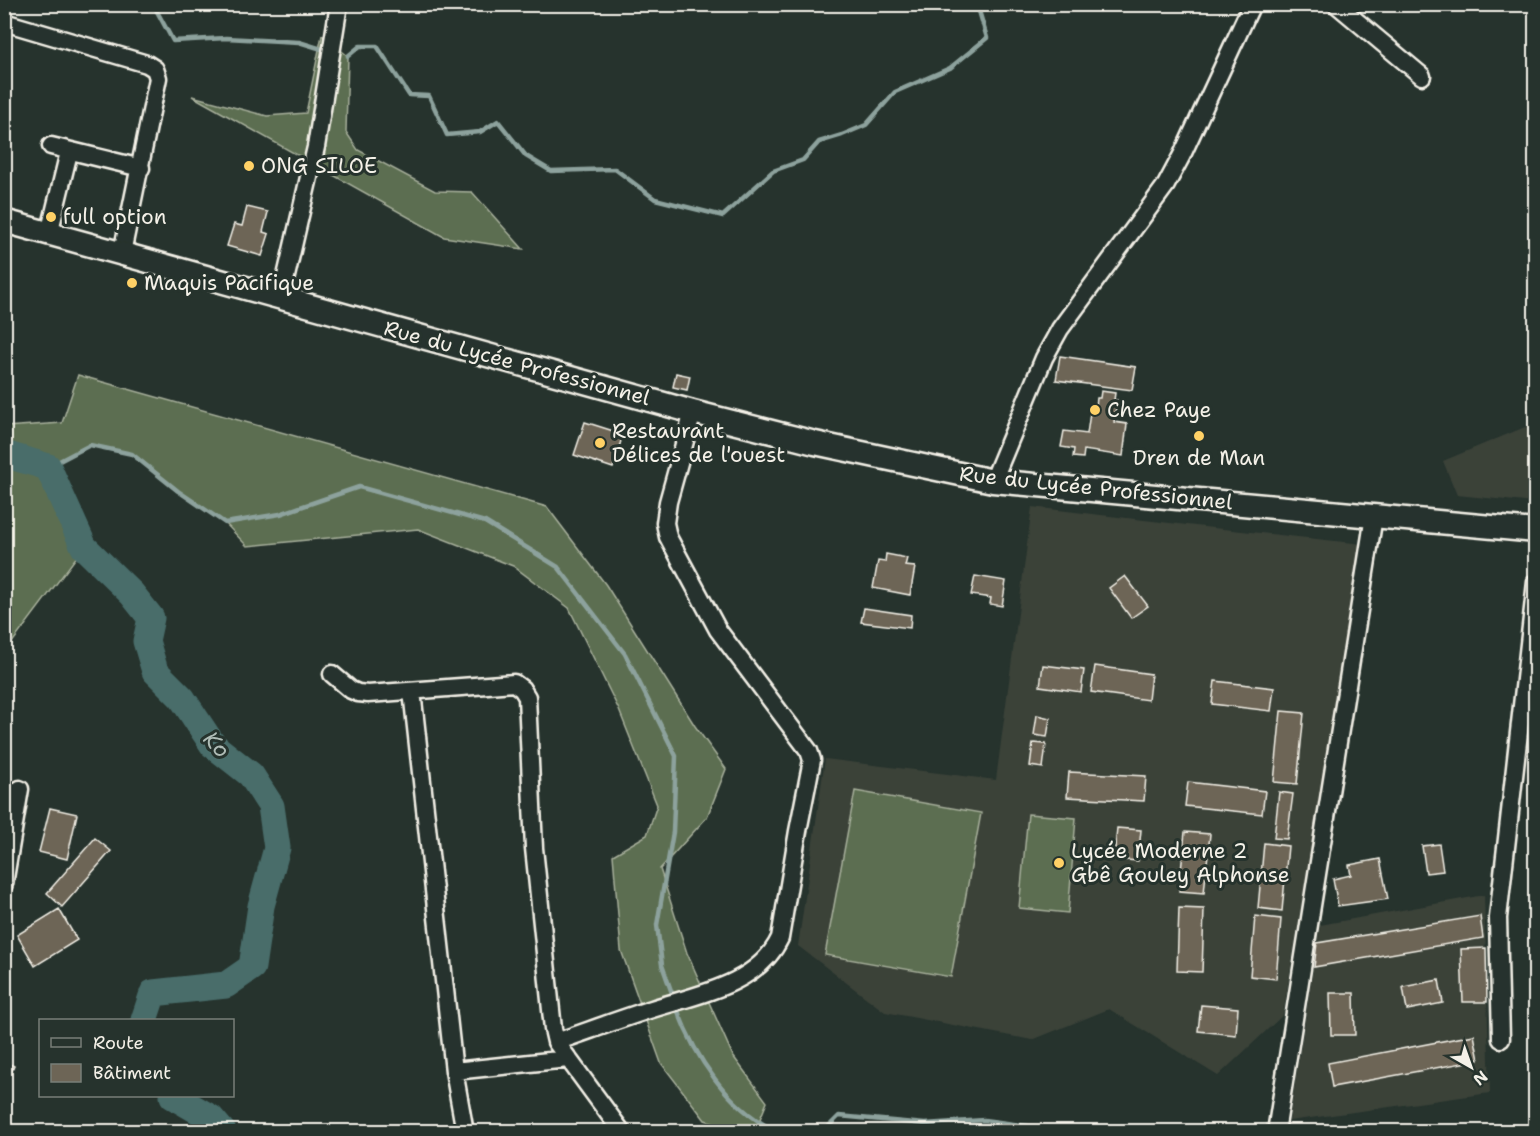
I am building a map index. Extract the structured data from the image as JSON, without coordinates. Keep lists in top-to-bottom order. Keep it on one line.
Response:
{"streets":{"main road":["Rue du Lycée Professionnel"]},"water":["Ko"],"places":["ONG SILOE","full option","Maquis Pacifique","Chez Paye","Dren de Man","Restaurant Délices de l'ouest","Lycée Moderne 2 Gbê Gouley Alphonse"],"legend":["Route","Bâtiment"],"north":"bottom right"}
